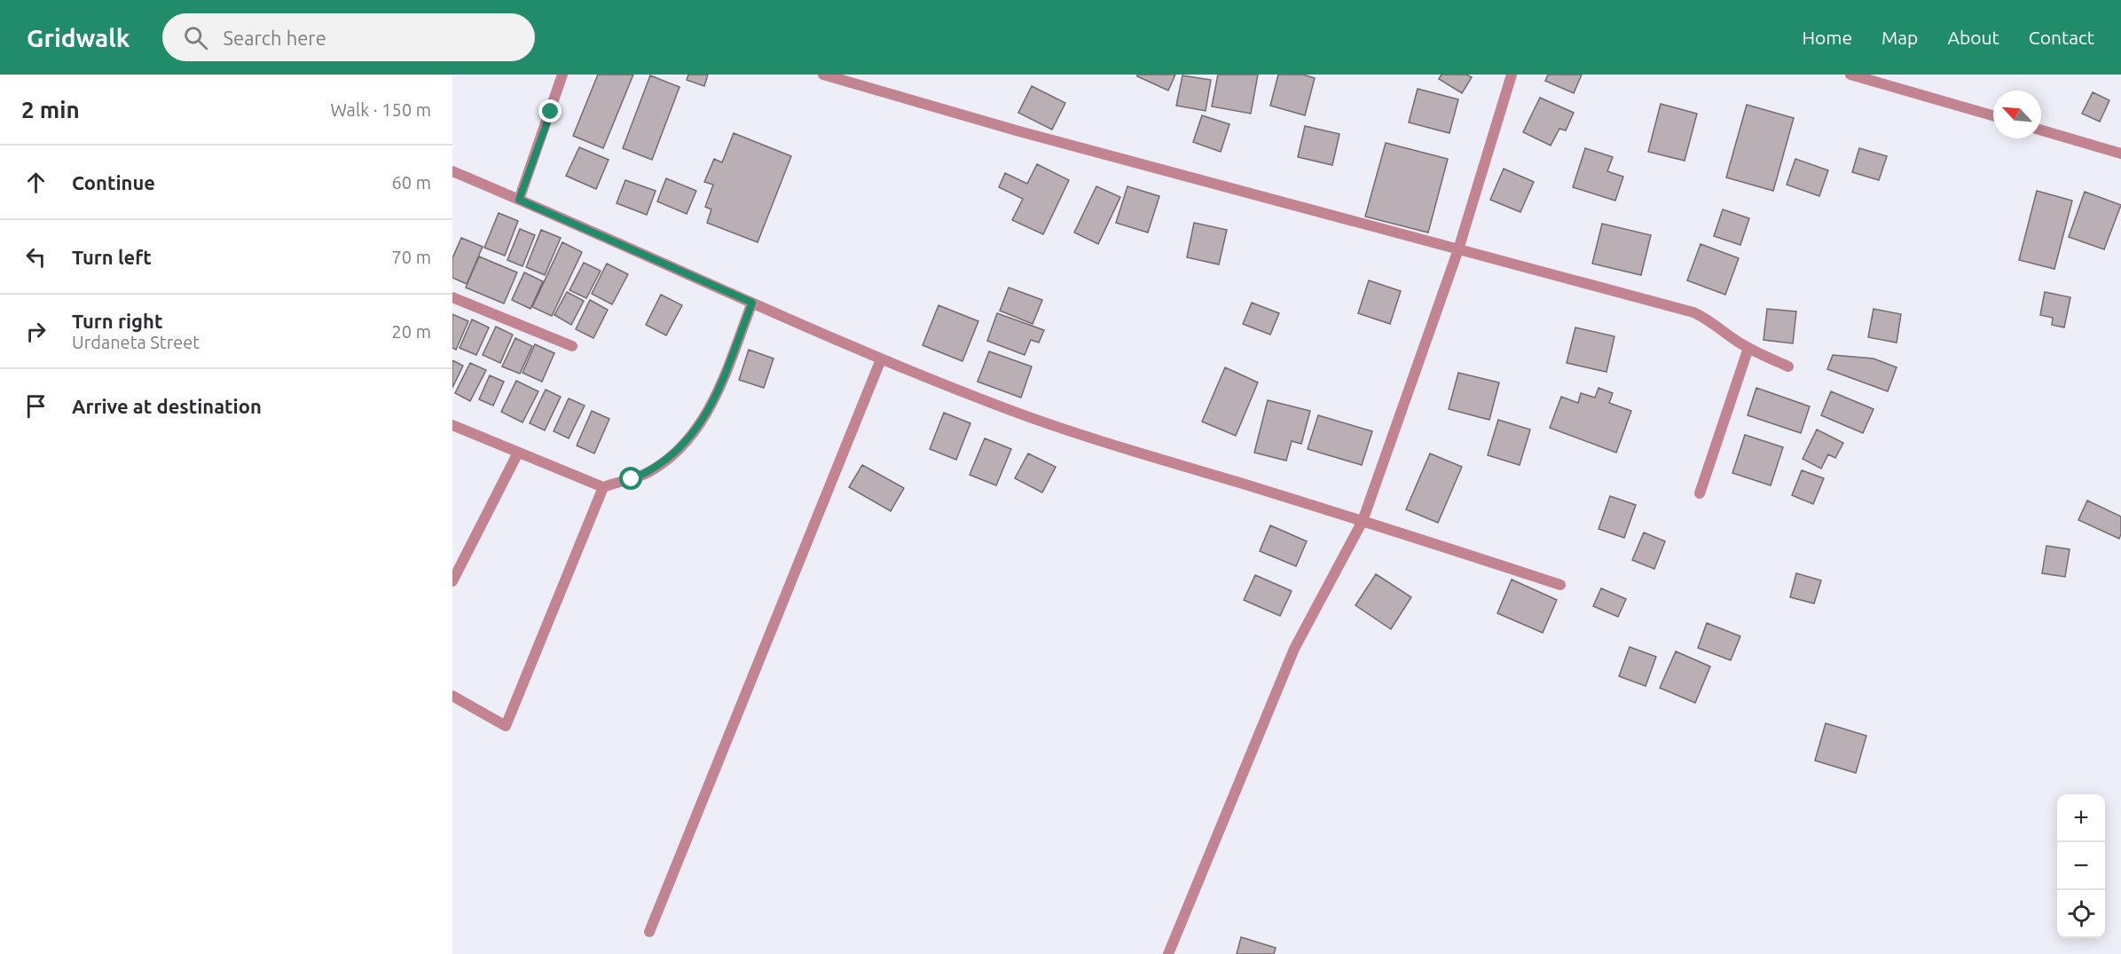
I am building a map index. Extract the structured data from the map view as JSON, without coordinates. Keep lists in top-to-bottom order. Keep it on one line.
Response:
{"north":"top left","page":{"header":"Gridwalk","search":"Search here","nav":["Home","Map","About","Contact"],"heading":["2 min","Walk · 150 m"],"list":[["Continue","60 m"],["Turn left","70 m"],["Turn right","Urdaneta Street","20 m"],"Arrive at destination"],"map_buttons":["+","−"]}}
